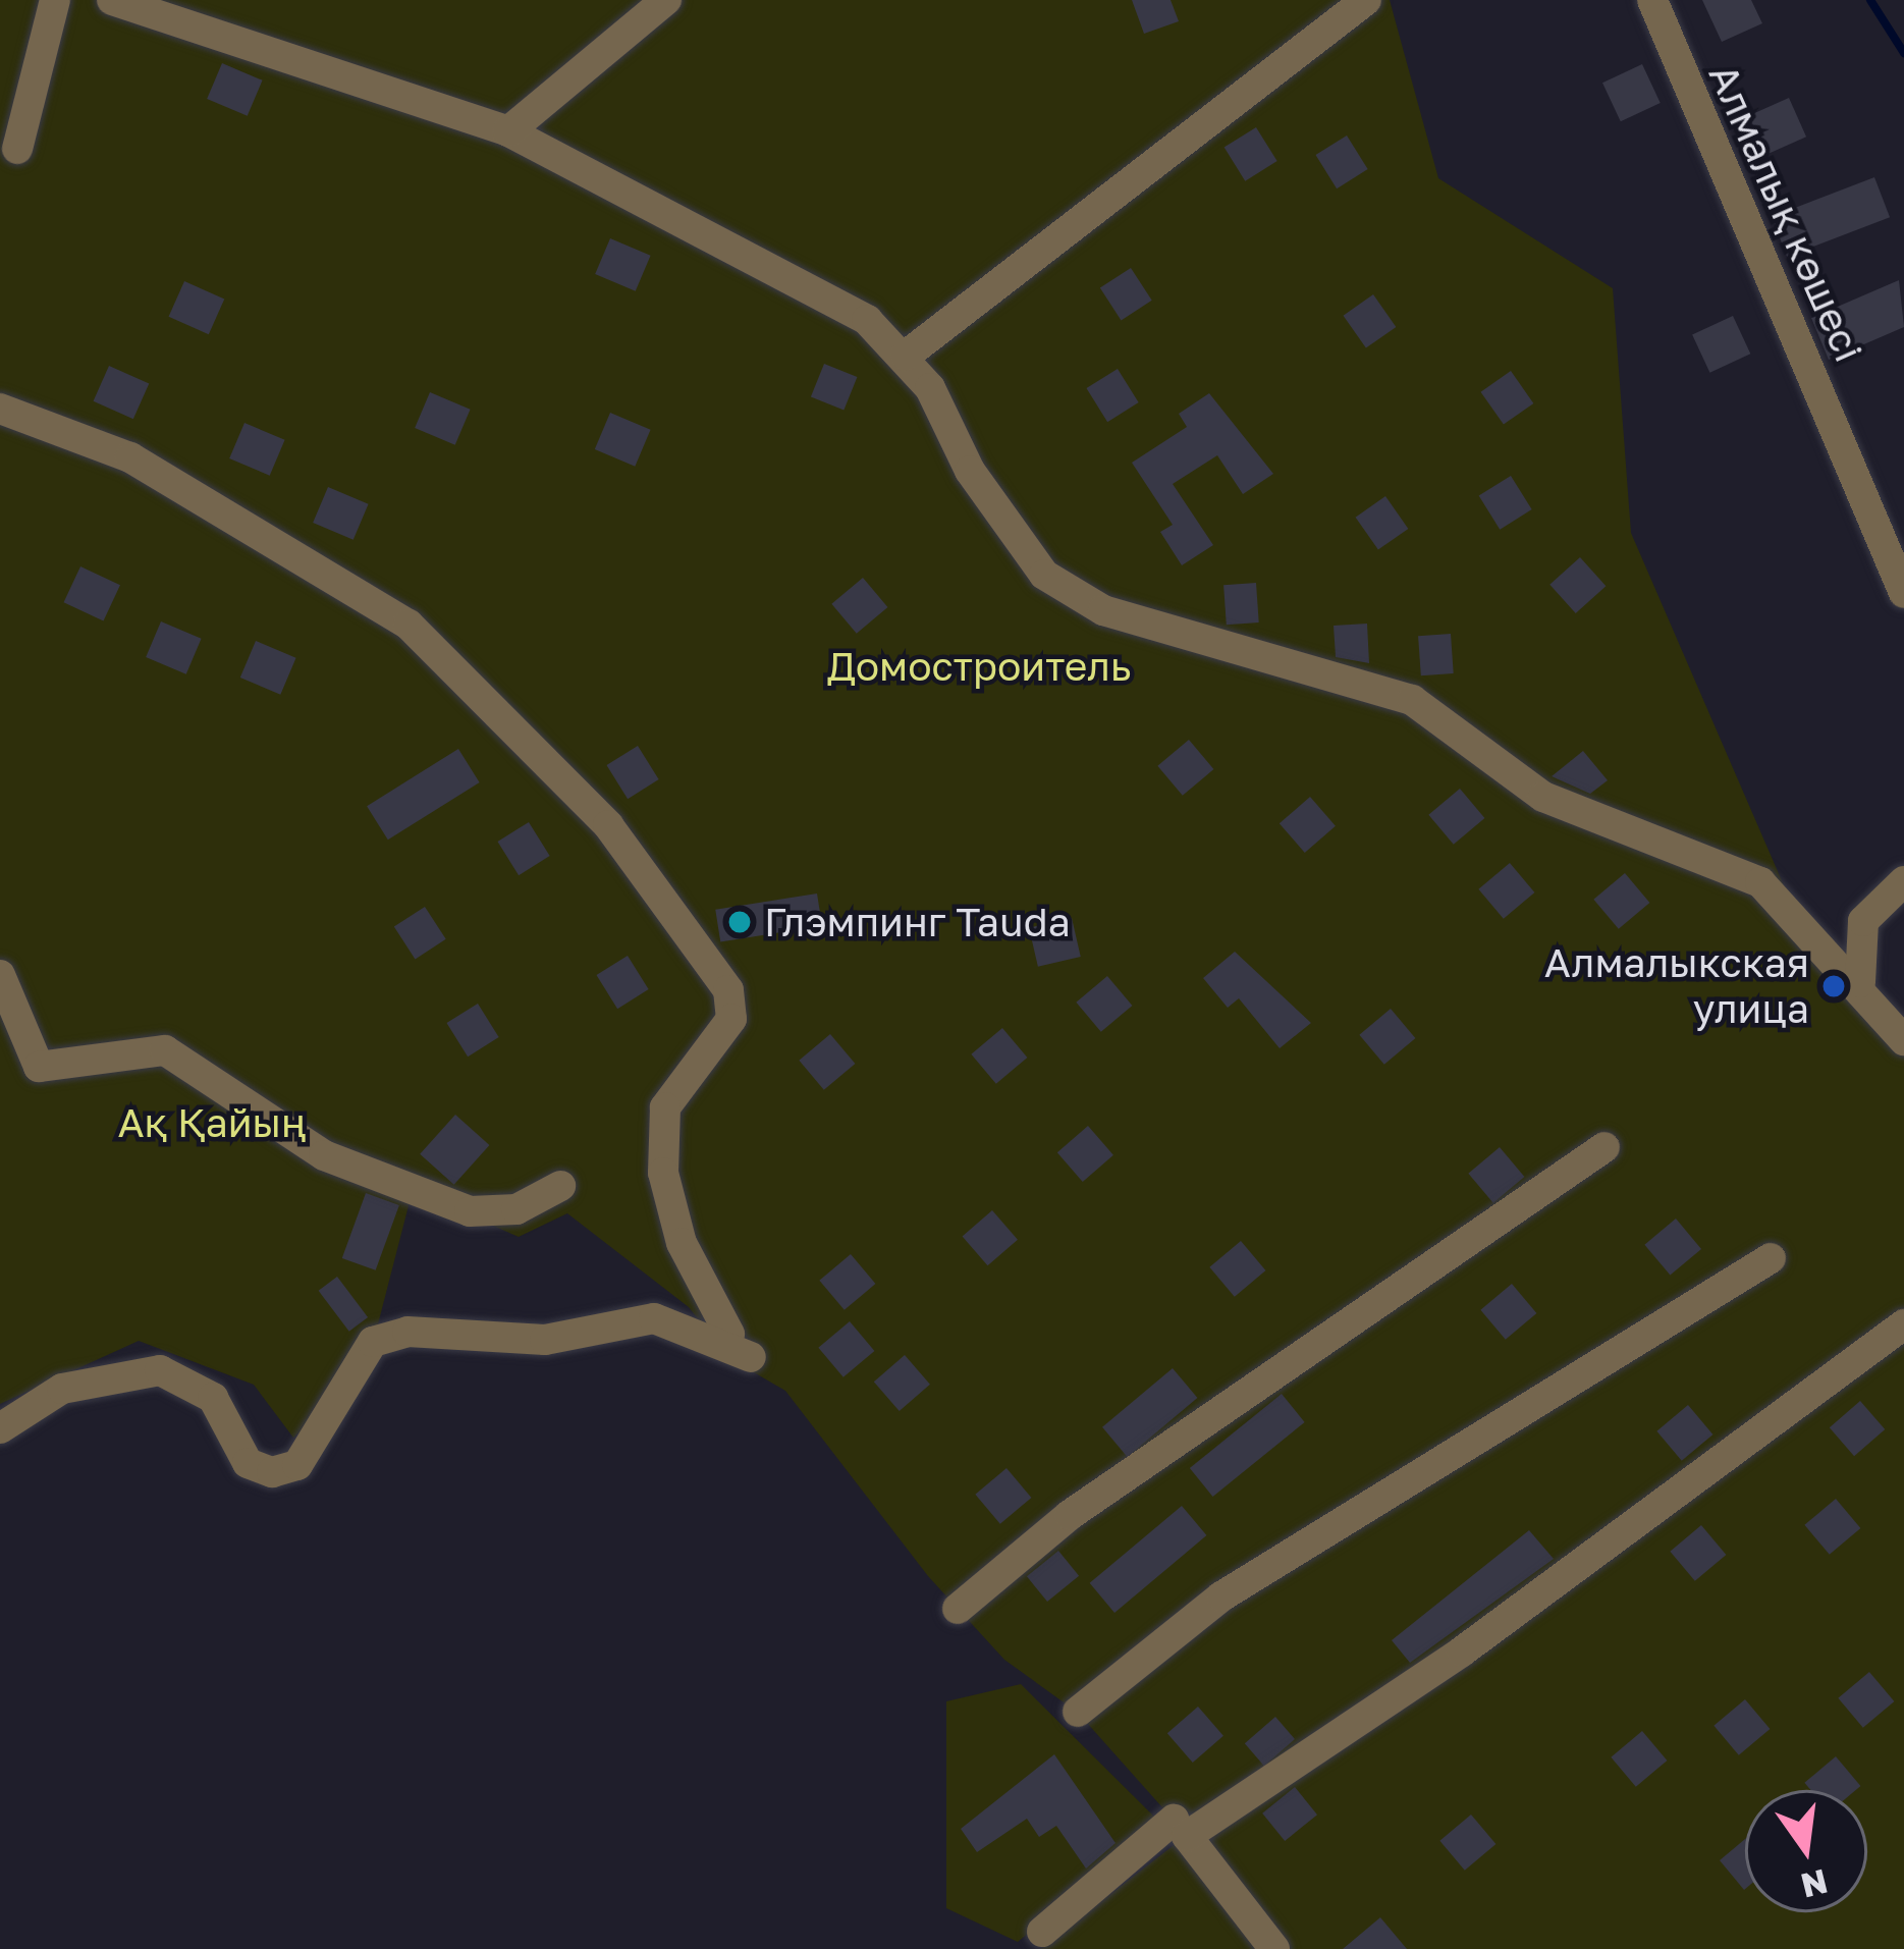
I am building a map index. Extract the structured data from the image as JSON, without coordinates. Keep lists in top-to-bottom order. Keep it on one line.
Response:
{"streets":{"street":["Алмалық көшесі"]},"parks":["Домостроитель","Ақ Қайың"],"places":["Глэмпинг Tauda","Алмалыкская улица"],"north":"bottom"}
